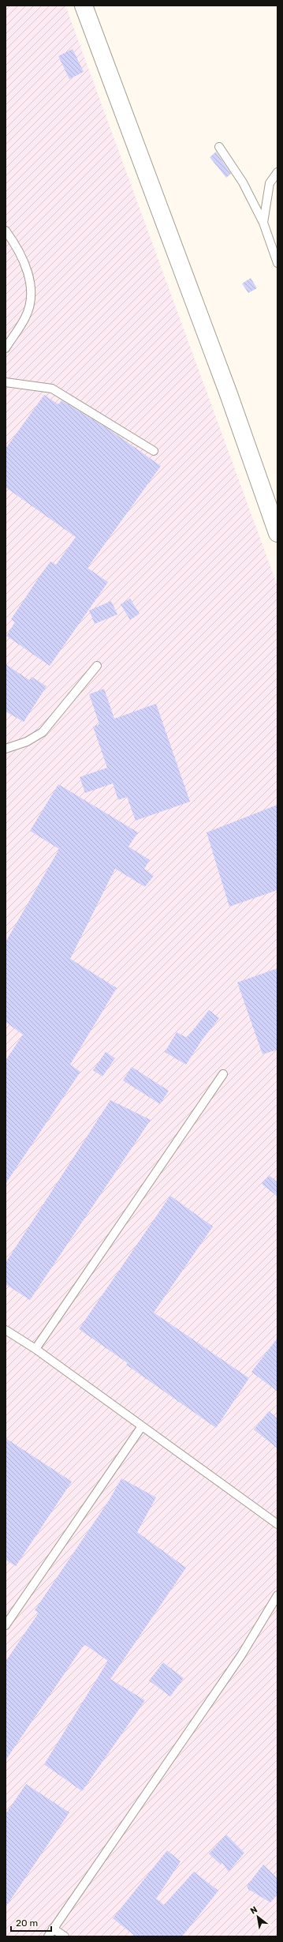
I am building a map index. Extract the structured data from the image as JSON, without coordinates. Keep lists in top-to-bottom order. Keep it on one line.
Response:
{"scale_bar":"20 m","north":"top left"}
